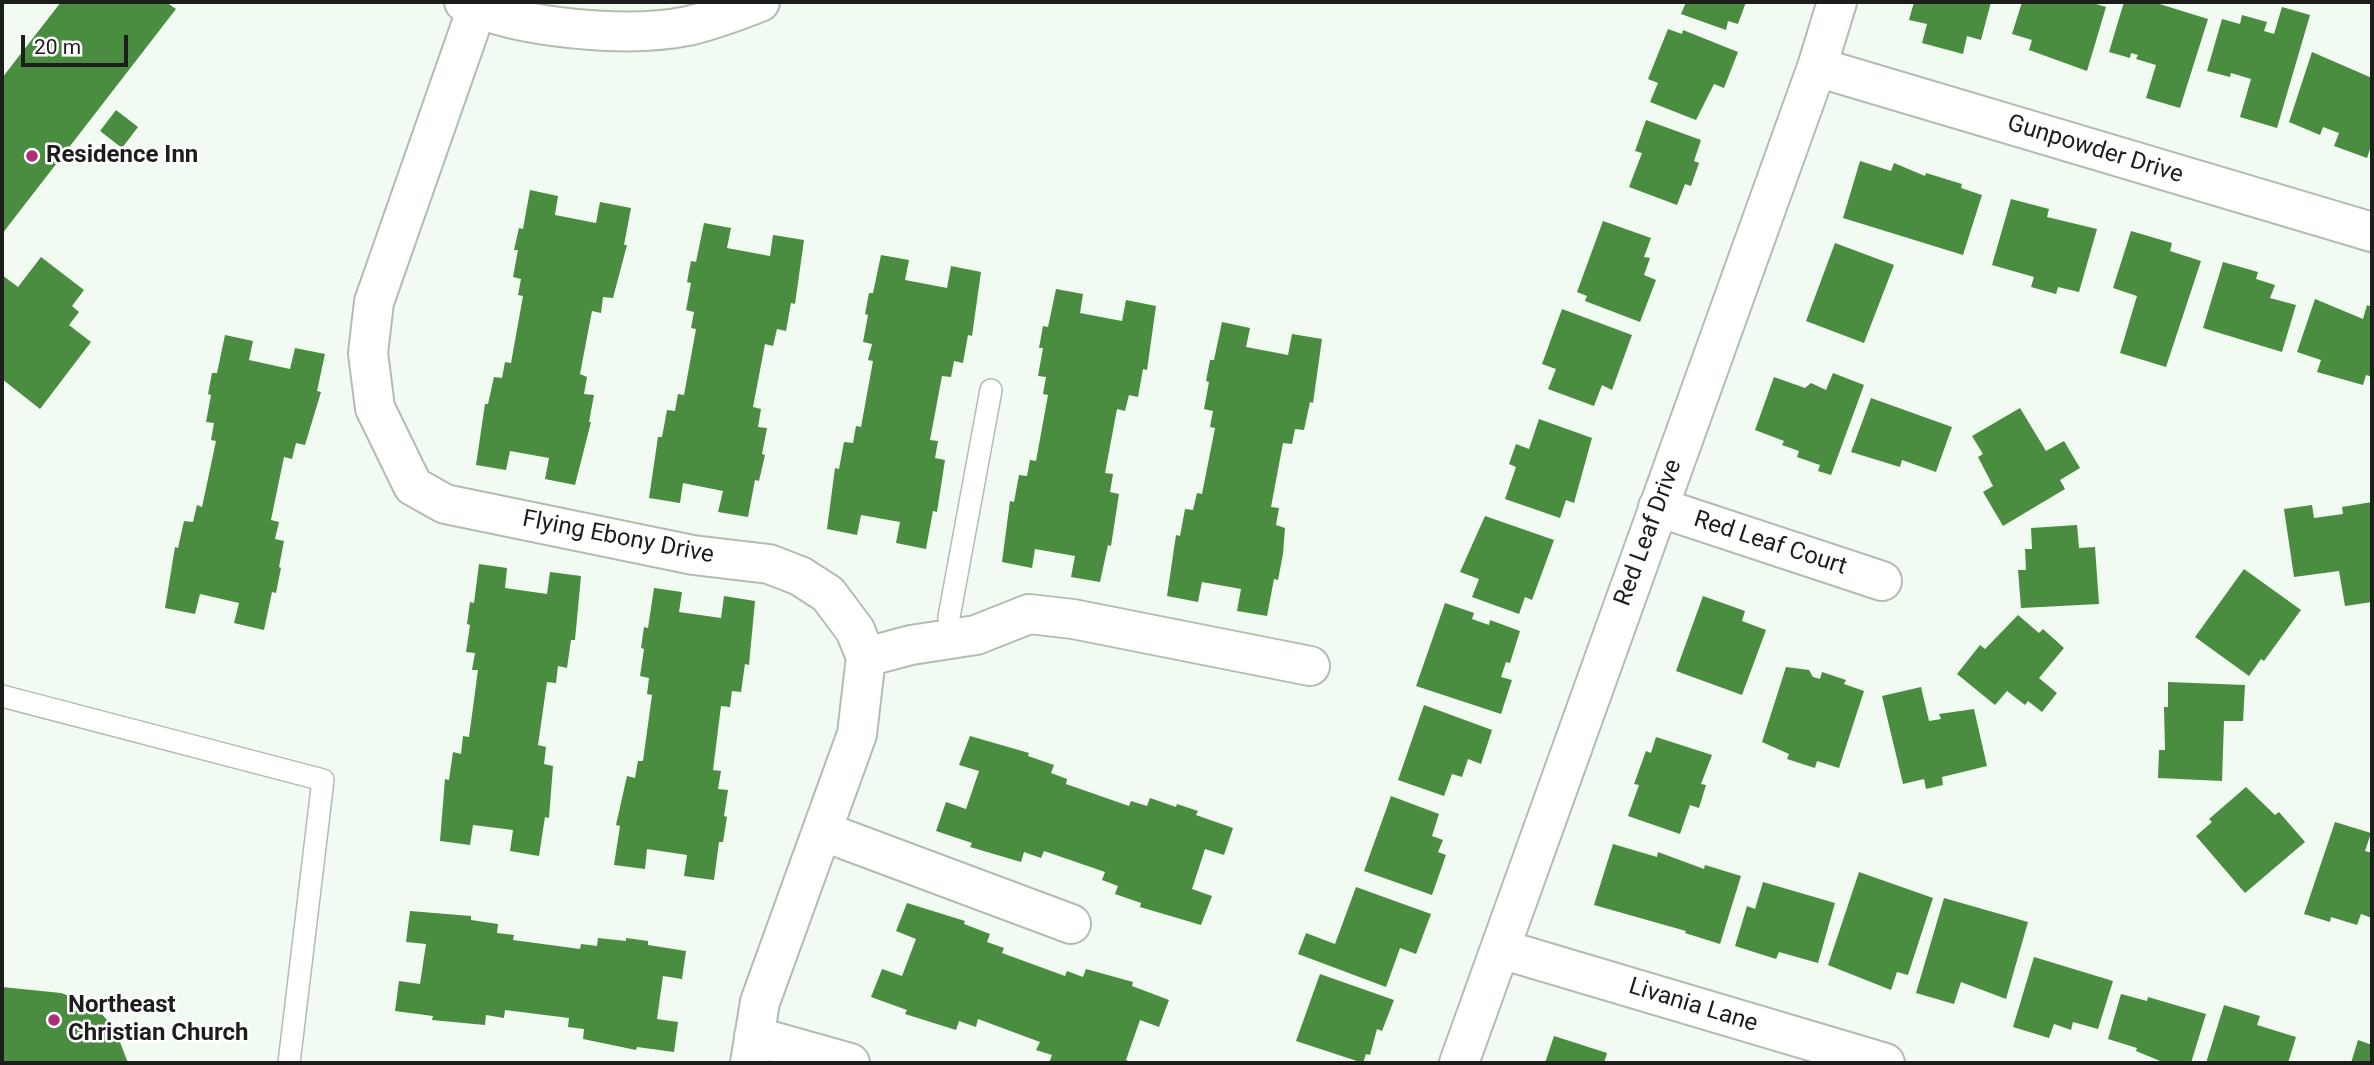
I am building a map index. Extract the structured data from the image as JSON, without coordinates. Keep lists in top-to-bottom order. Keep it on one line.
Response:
{"streets":{"street":["Gunpowder Drive","Red Leaf Drive","Flying Ebony Drive","Red Leaf Court","Livania Lane"]},"crossings":[["Gunpowder Drive","Red Leaf Drive"],["Red Leaf Drive","Red Leaf Court"],["Red Leaf Drive","Livania Lane"]],"places":["Residence Inn","Northeast Christian Church"],"scale_bar":"20 m"}
